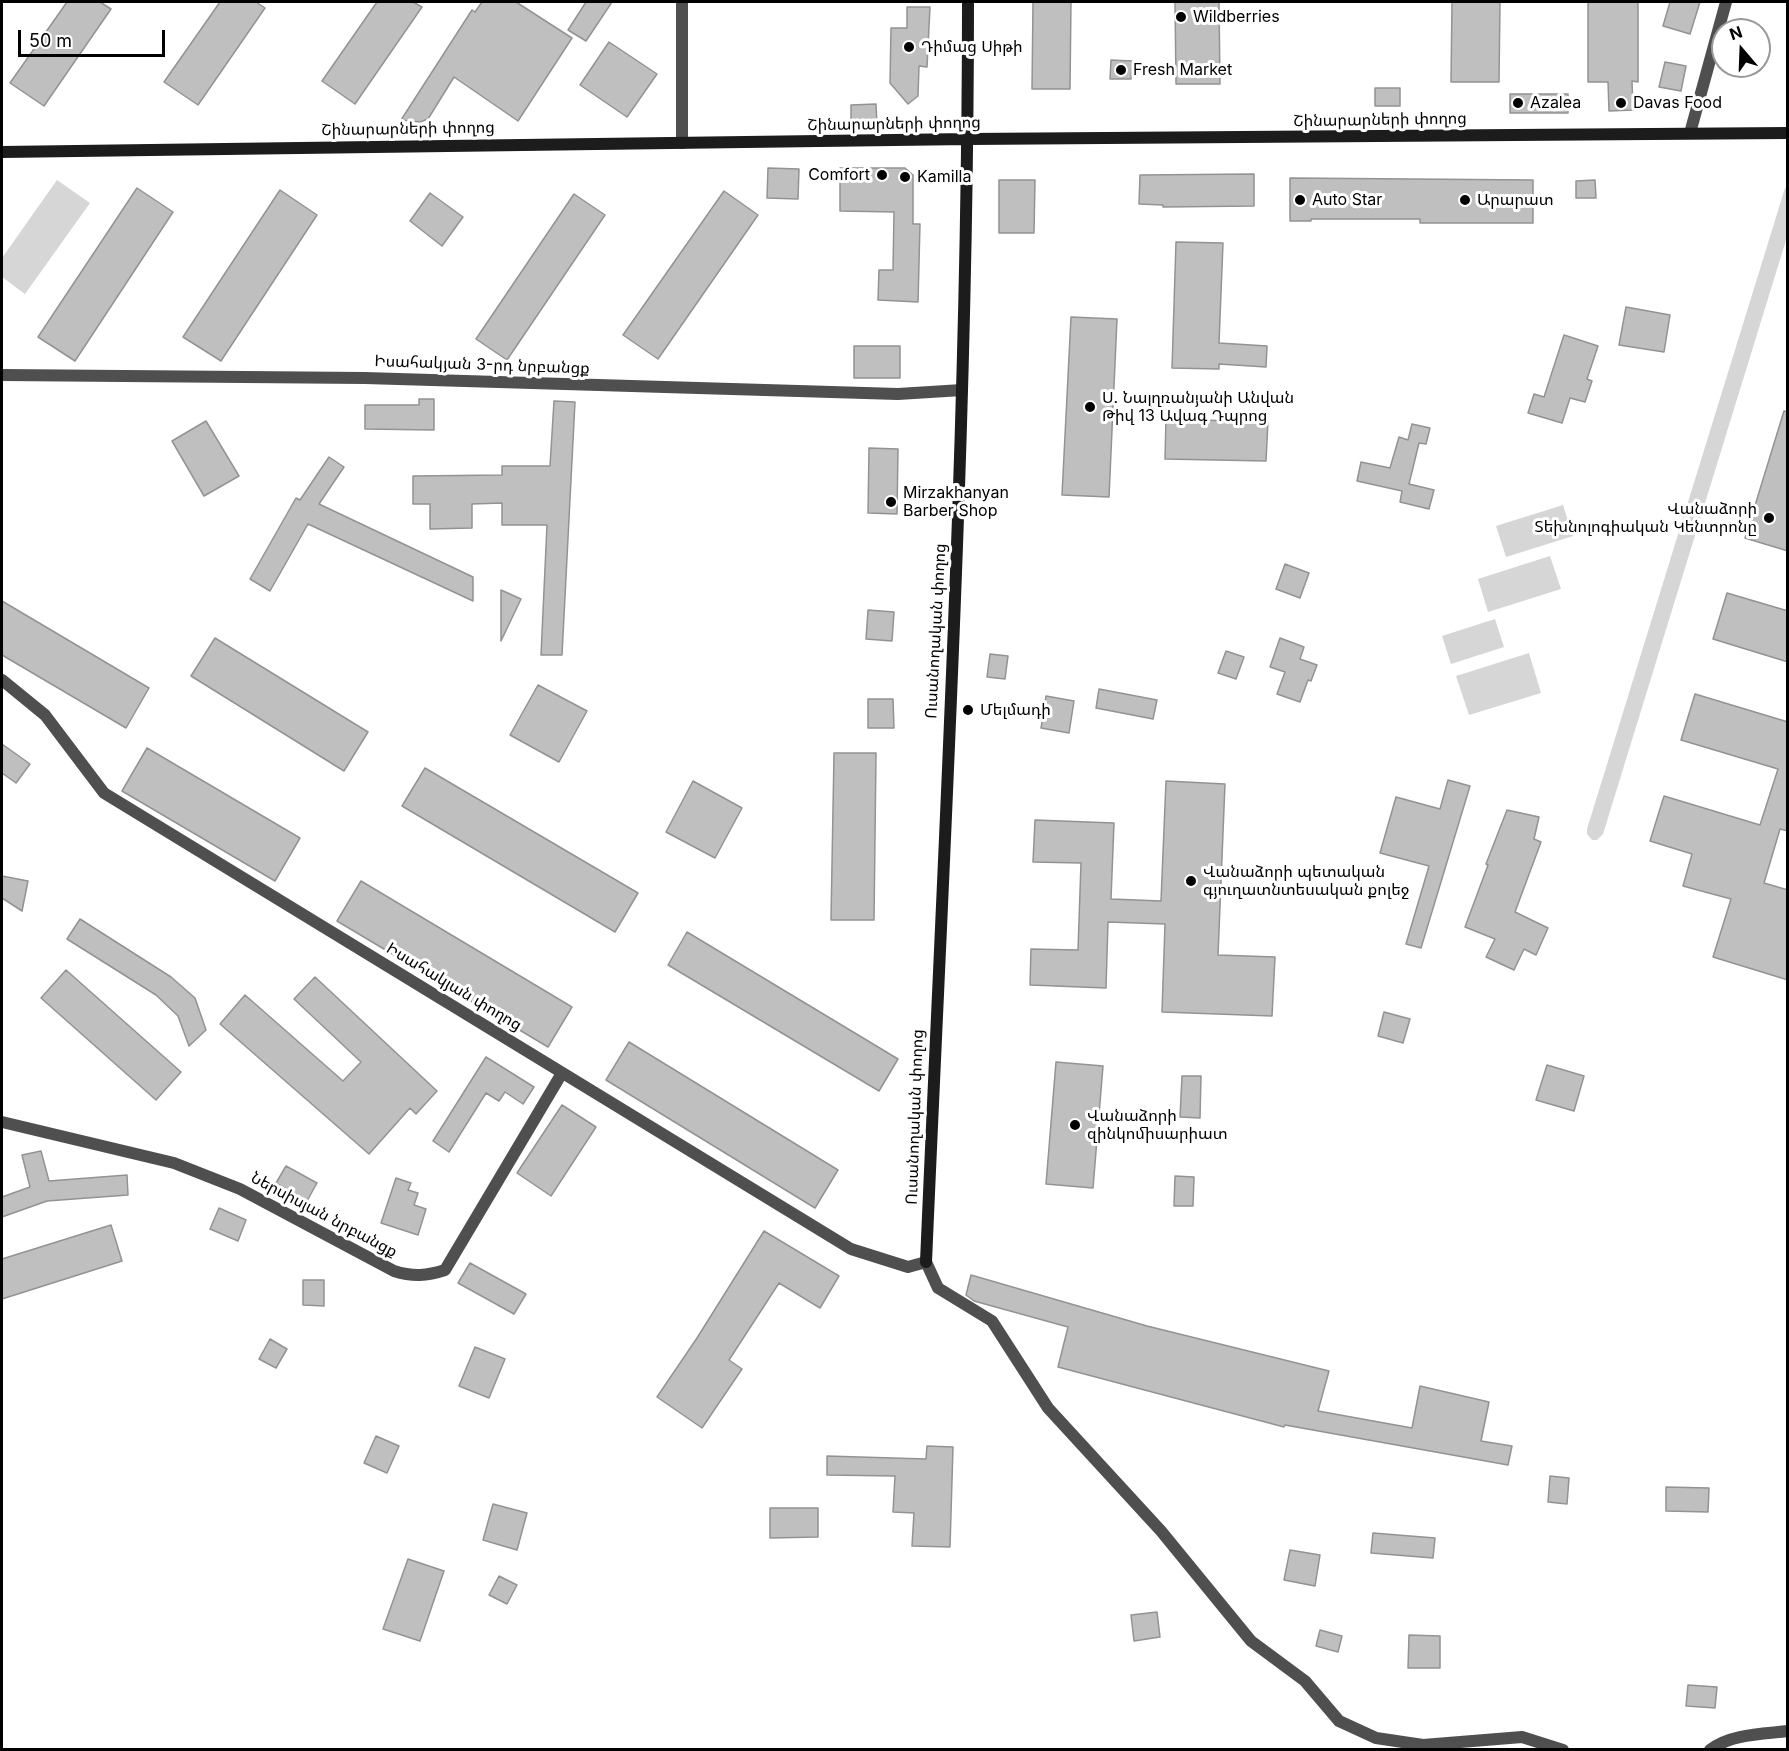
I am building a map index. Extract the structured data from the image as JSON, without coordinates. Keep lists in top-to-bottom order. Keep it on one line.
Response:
{"streets":{"street":["Շինարարների փողոց","Իսահակյան 3-րդ նրբանցք","Ուսանողական փողոց","Իսահակյան փողոց","Ներսիսյան նրբանցք"]},"crossings":[["Շինարարների փողոց","Ուսանողական փողոց"],["Իսահակյան 3-րդ նրբանցք","Ուսանողական փողոց"],["Ուսանողական փողոց","Իսահակյան փողոց"],["Իսահակյան փողոց","Ներսիսյան նրբանցք"]],"places":["Wildberries","Դիմաց Սիթի","Fresh Market","Azalea","Davas Food","Comfort","Kamilla","Auto Star","Արարատ","Ս. Նալղռանյանի Անվան Թիվ 13 Ավագ Դպրոց","Mirzakhanyan Barber Shop","Վանաձորի Տեխնոլոգիական Կենտրոնը","Մելմադի","Վանաձորի պետական գյուղատնտեսական քոլեջ","Վանաձորի զինկոմիսարիատ"],"scale_bar":"50 m","north":"top"}
